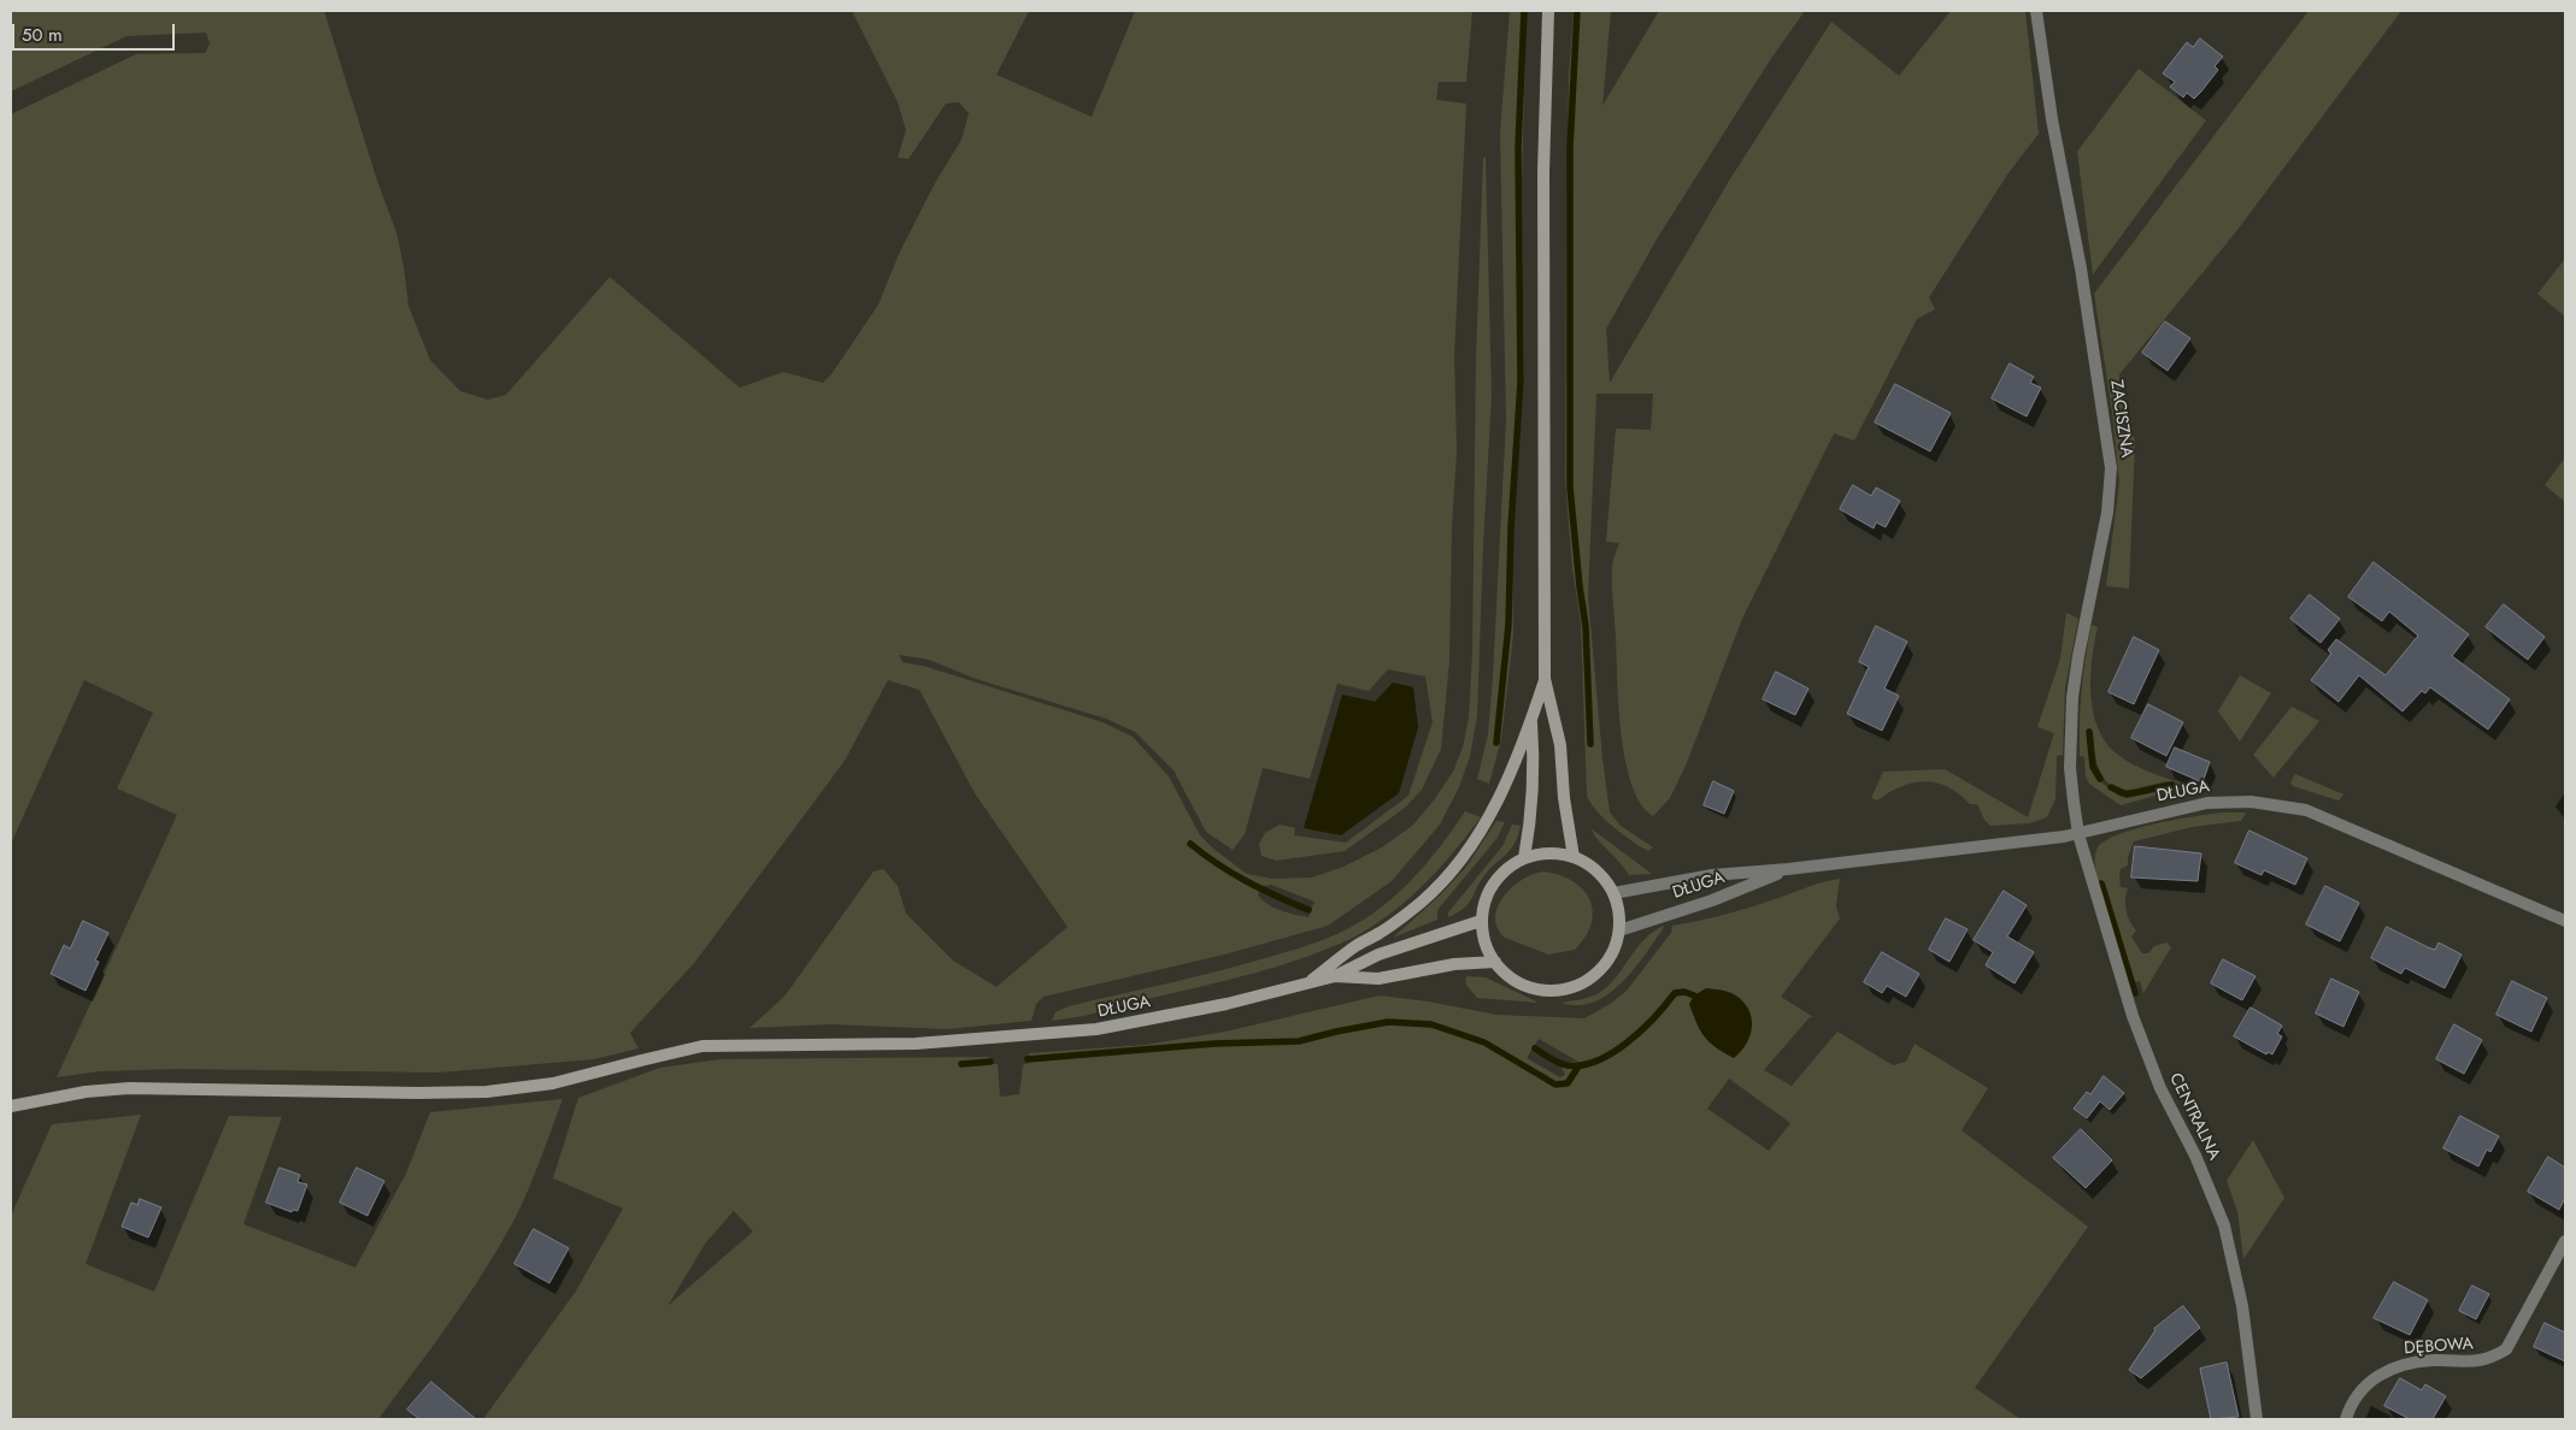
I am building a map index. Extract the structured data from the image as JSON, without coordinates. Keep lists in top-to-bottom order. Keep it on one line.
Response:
{"streets":{"main road":["DŁUGA"],"street":["ZACISZNA","CENTRALNA","DĘBOWA"]},"crossings":[["ZACISZNA","DŁUGA"],["ZACISZNA","CENTRALNA"],["DŁUGA","CENTRALNA"]],"scale_bar":"50 m"}
